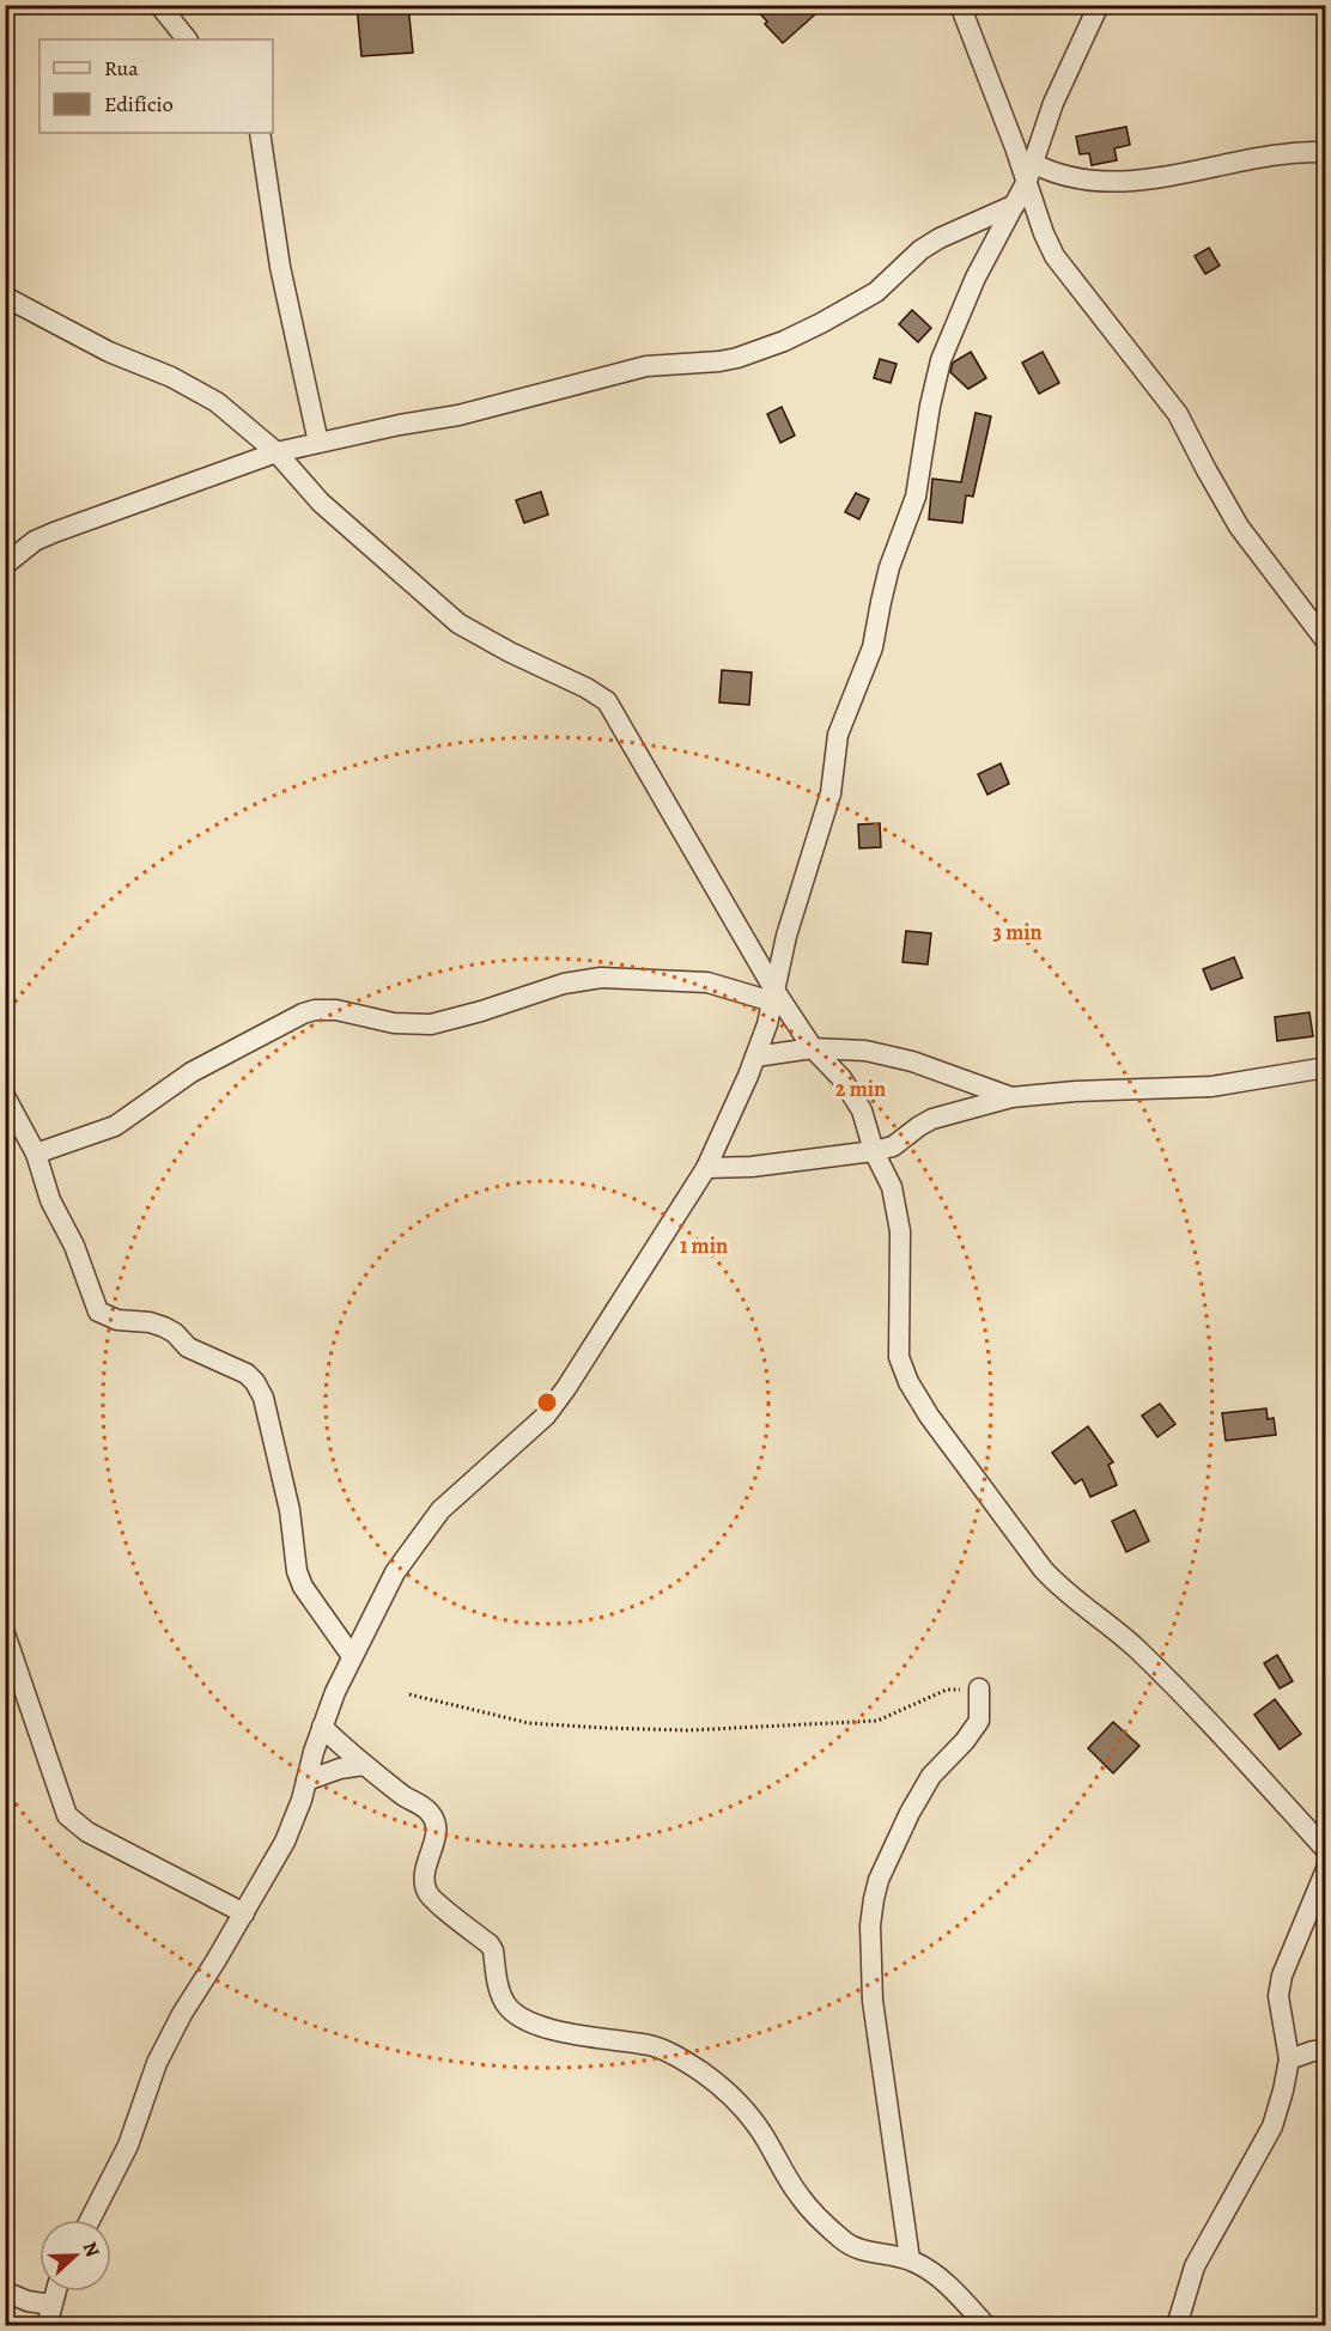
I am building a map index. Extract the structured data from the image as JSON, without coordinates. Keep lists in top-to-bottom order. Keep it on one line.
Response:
{"legend":["Rua","Edifício"],"north":"right","rings":["3 min","2 min","1 min"]}
